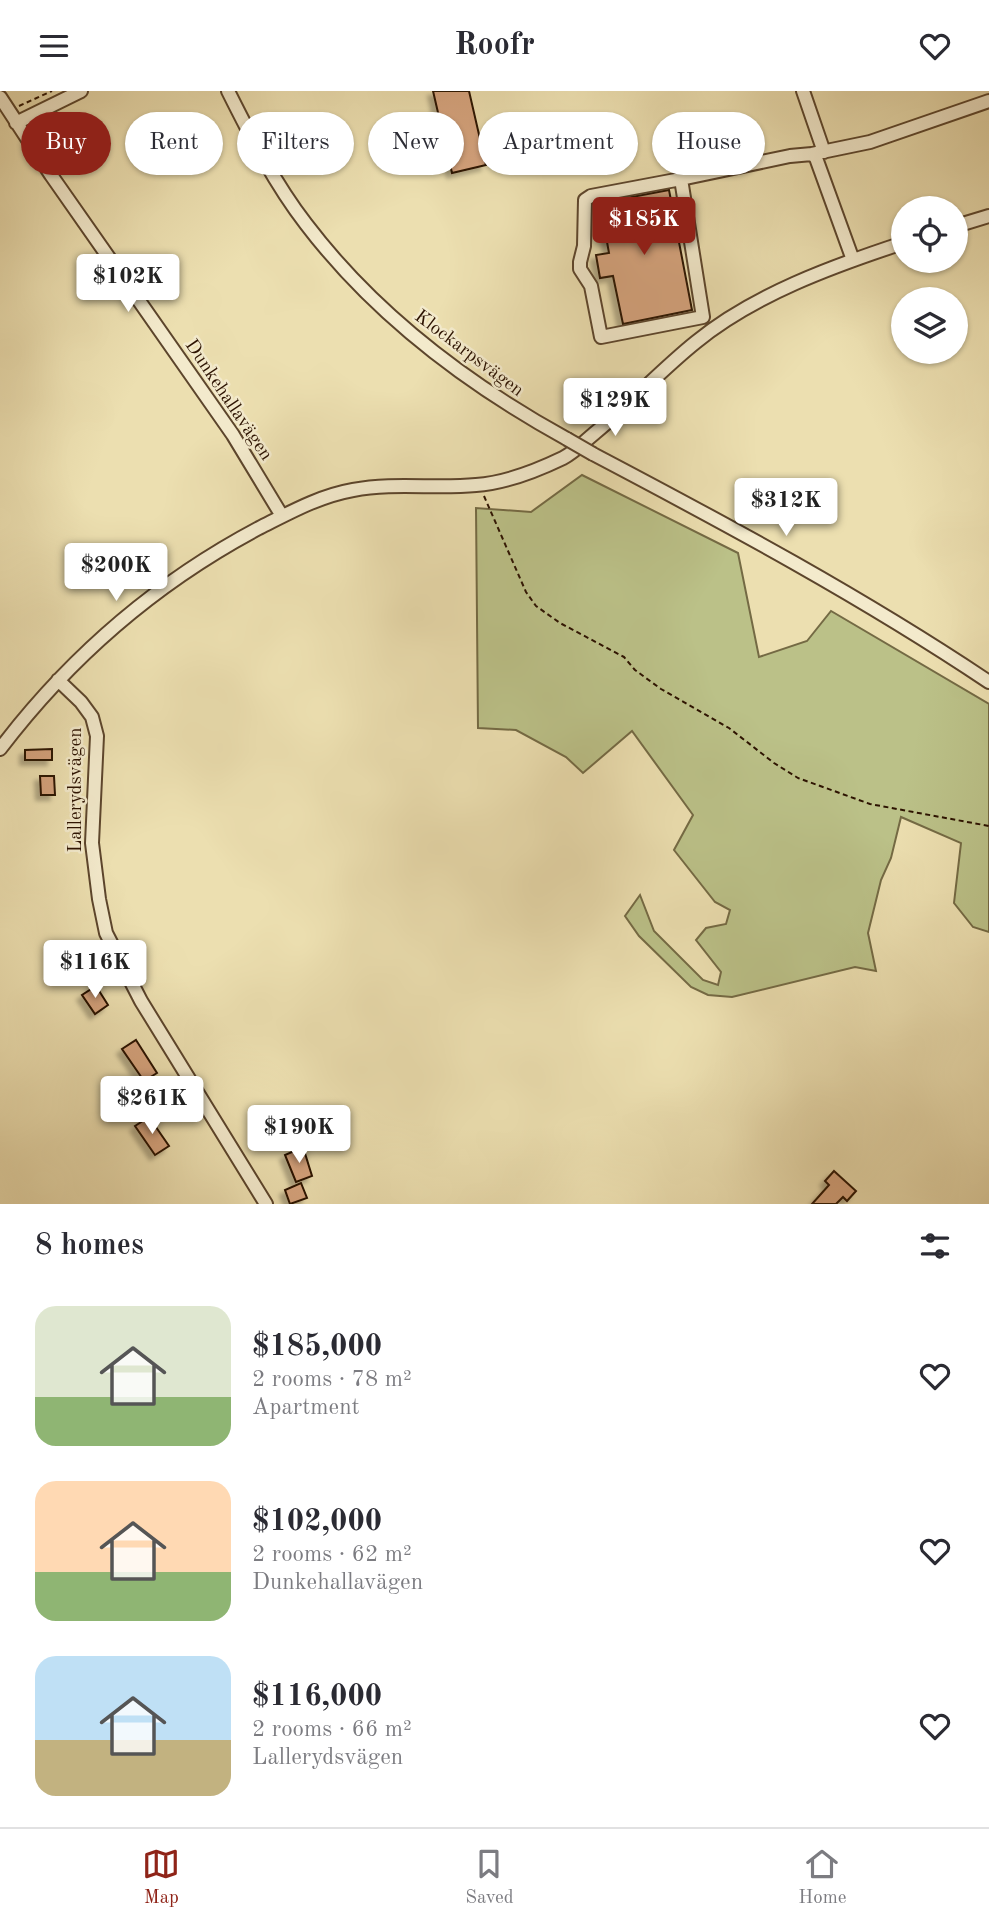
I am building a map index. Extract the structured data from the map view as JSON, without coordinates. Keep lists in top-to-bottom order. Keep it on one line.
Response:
{"streets":{"street":["Klockarpsvägen","Dunkehallavägen","Lallerydsvägen"]},"page":{"header":"Roofr","chip":["Buy","Rent","Filters","New","Apartment","House"],"price":["$185K","$102K","$129K","$312K","$200K","$116K","$261K","$190K"],"heading":"8 homes","list":[{"name":"$185,000","note":"2 rooms · 78 m² · Apartment"},{"name":"$102,000","note":"2 rooms · 62 m² · Dunkehallavägen"},{"name":"$116,000","note":"2 rooms · 66 m² · Lallerydsvägen"}],"tabs":["Map","Saved","Home"]}}
